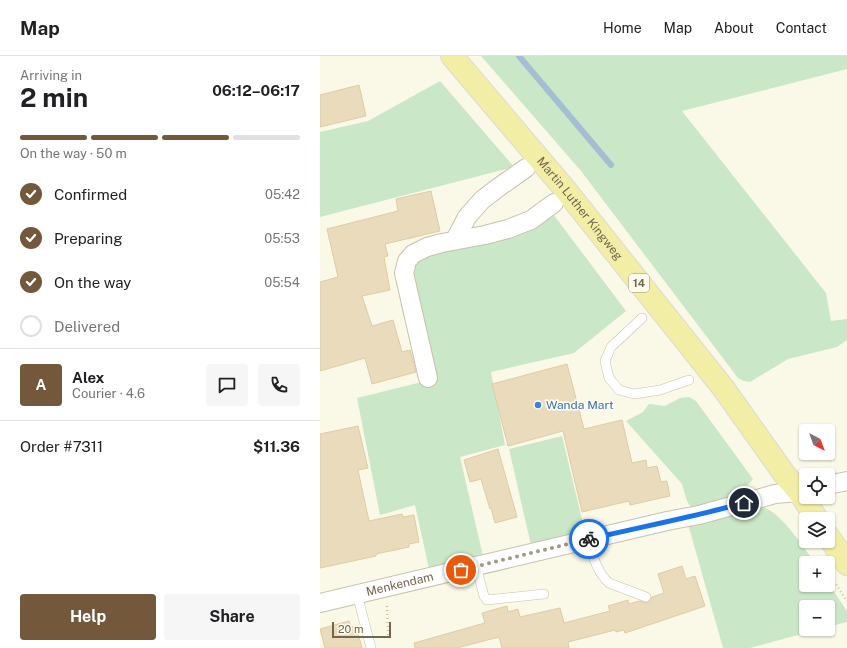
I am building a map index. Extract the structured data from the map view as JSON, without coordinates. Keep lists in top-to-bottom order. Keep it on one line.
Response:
{"streets":{"main road":["Martin Luther Kingweg","14"],"street":["Menkendam"]},"places":["Wanda Mart"],"scale_bar":"20 m","north":"bottom right","page":{"header":"Map","nav":["Home","Map","About","Contact"],"heading":["2 min","Arriving in","06:12–06:17"],"panel":["Alex","Courier · 4.6","Order #7311","$11.36"],"bar":"On the way · 50 m","list":[["Confirmed","05:42"],["Preparing","05:53"],["On the way","05:54"],"Delivered"],"round":"A","map_buttons":["+","−"],"buttons":["Help","Share"],"scale":"20 m"}}
